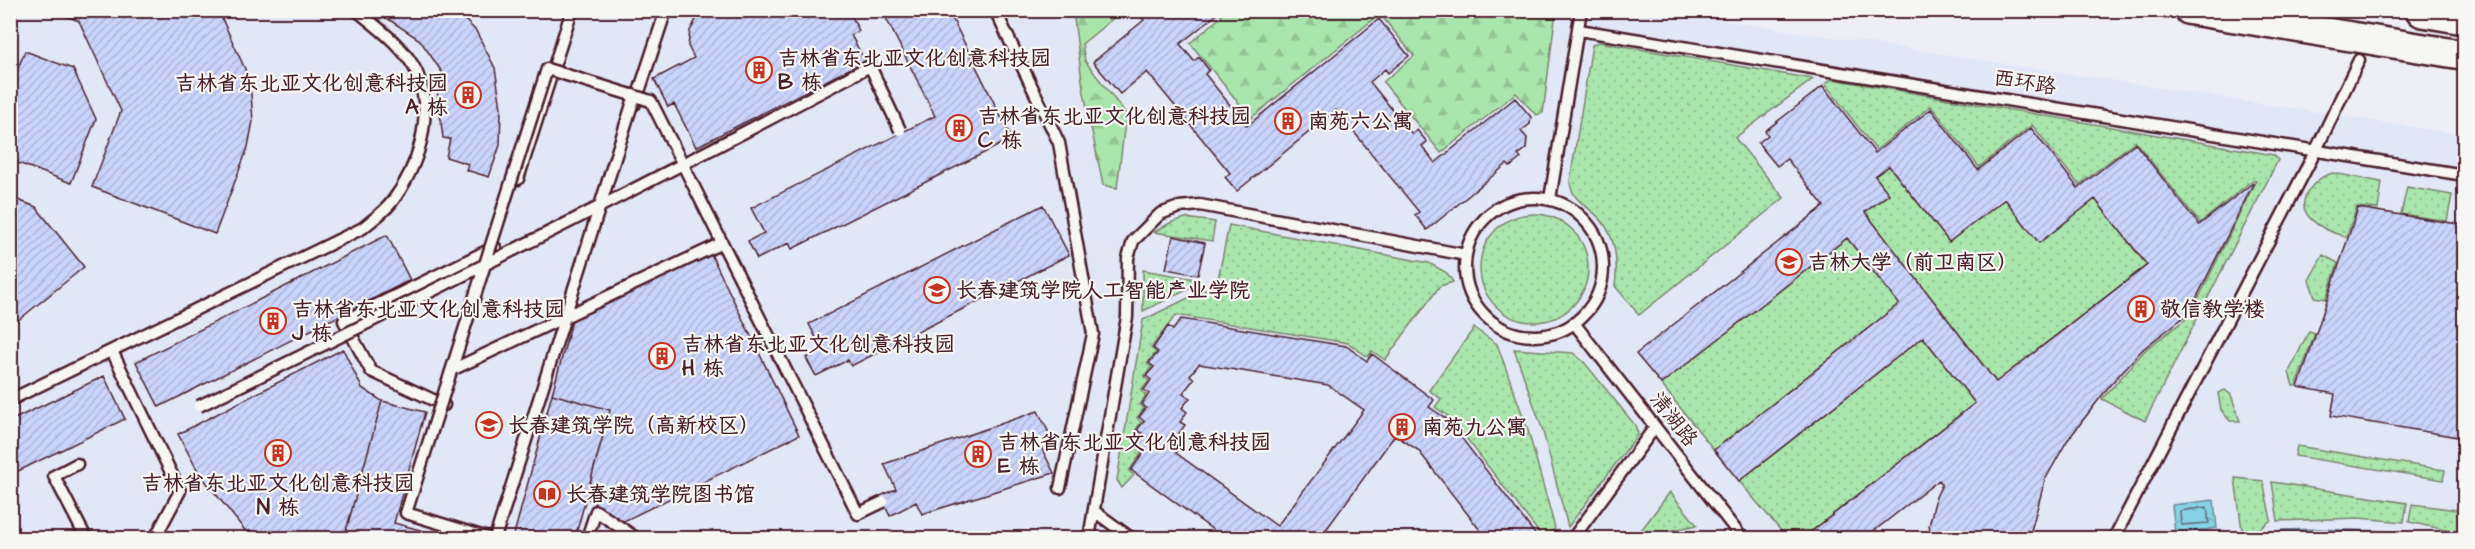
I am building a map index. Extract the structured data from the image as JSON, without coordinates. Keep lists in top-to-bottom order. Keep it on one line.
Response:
{"streets":{"lane":["西环路","清湖路"]},"places":{"building":["吉林省东北亚文化创意科技园 B 栋","吉林省东北亚文化创意科技园 A 栋","南苑六公寓","吉林省东北亚文化创意科技园 C 栋","敬信教学楼","吉林省东北亚文化创意科技园 J 栋","吉林省东北亚文化创意科技园 H 栋","南苑九公寓","吉林省东北亚文化创意科技园 N 栋","吉林省东北亚文化创意科技园 E 栋"],"school or university":["吉林大学（前卫南区）","长春建筑学院人工智能产业学院","长春建筑学院（高新校区）"],"library":["长春建筑学院图书馆"]}}
